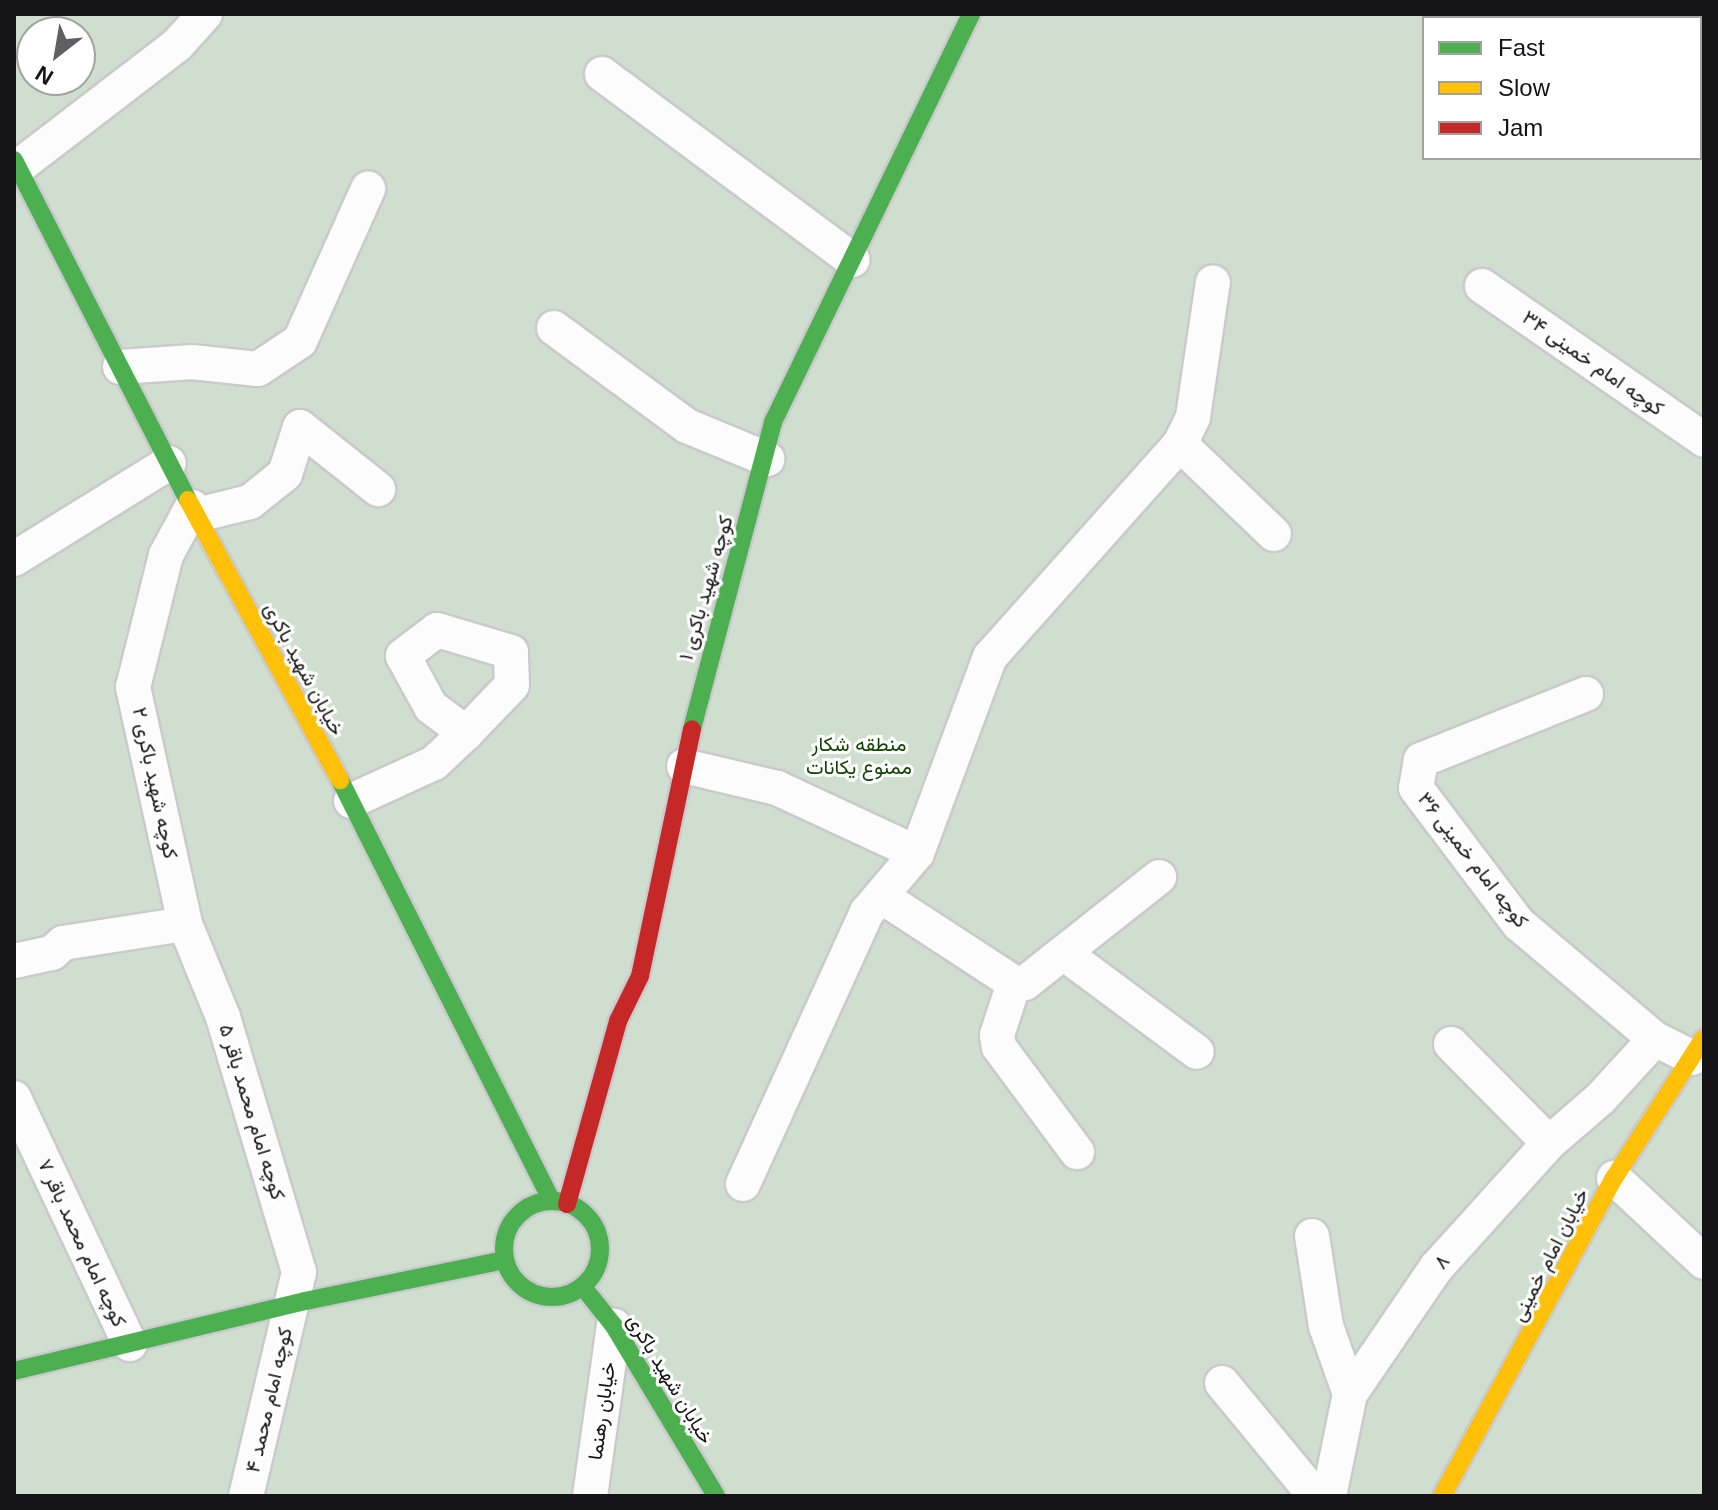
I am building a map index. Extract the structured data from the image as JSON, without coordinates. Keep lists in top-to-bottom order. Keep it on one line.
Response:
{"streets":{"main road":["کوچه شهید باکری ۱","خیابان شهید باکری","خیابان امام خمینی"],"street":["کوچه امام خمینی ۳۴","کوچه شهید باکری ۲","کوچه امام خمینی ۳۶","کوچه امام محمد باقر ۵","کوچه امام محمد باقر ۷","۸","کوچه امام محمد ۴","خیابان رهنما"]},"crossings":[["کوچه شهید باکری ۱","خیابان شهید باکری"],["خیابان شهید باکری","کوچه شهید باکری ۲"],["خیابان شهید باکری","خیابان رهنما"],["کوچه شهید باکری ۲","کوچه امام محمد باقر ۵"],["کوچه امام خمینی ۳۶","خیابان امام خمینی"],["کوچه امام خمینی ۳۶","۸"],["کوچه امام محمد باقر ۵","کوچه امام محمد ۴"]],"parks":["منطقه شکار ممنوع یکانات"],"legend":["Fast","Slow","Jam"],"north":"bottom left"}
